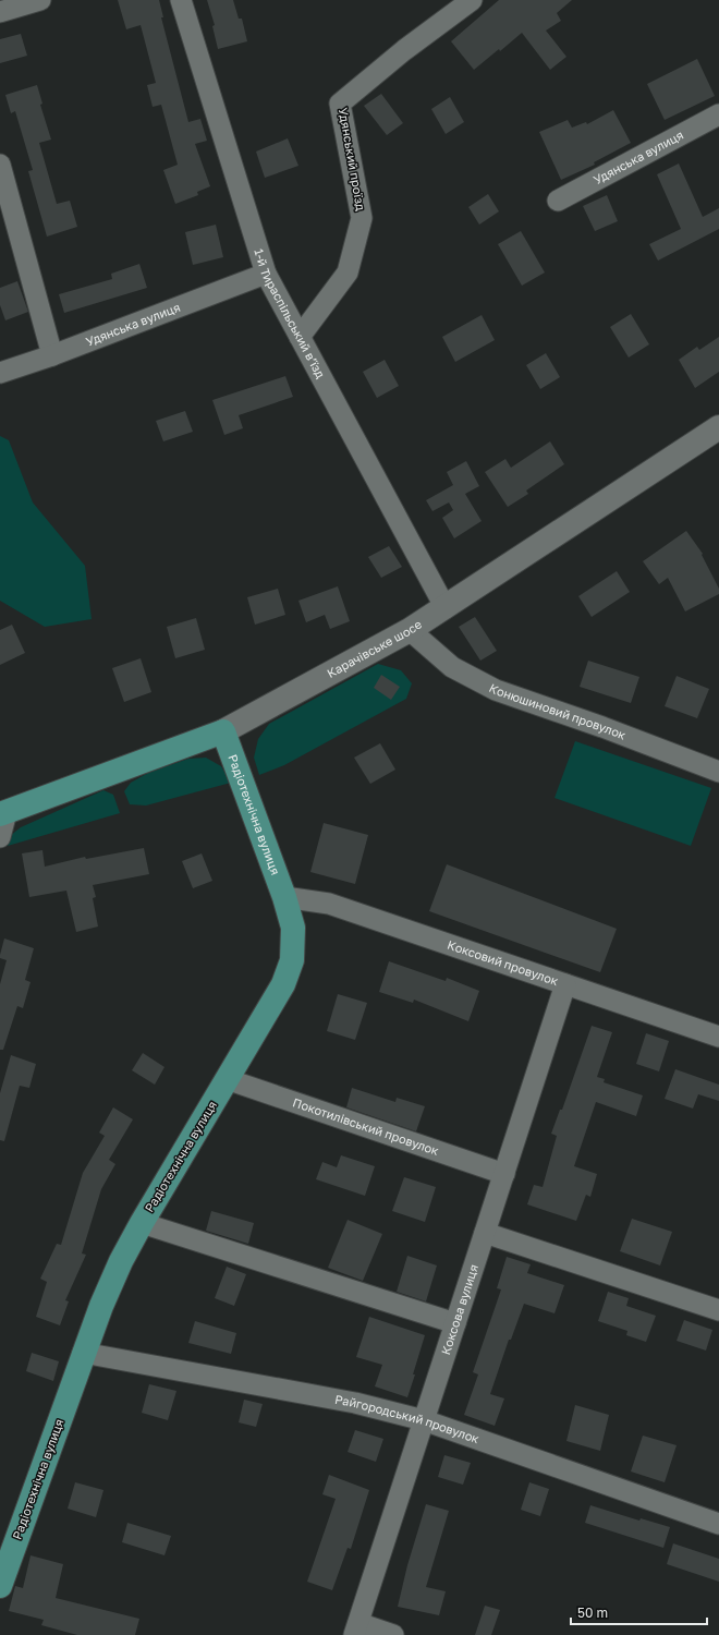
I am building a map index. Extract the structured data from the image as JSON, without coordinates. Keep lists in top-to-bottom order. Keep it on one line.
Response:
{"streets":{"main road":["Карачівське шосе","Радіотехнічна вулиця"],"street":["Удянська вулиця","Удянський проїзд","1-й Тираспільський в’їзд","Конюшиновий провулок","Коксовий провулок","Покотилівський провулок","Коксова вулиця","Райгородський провулок"]},"crossings":[["Удянська вулиця","1-й Тираспільський в’їзд"],["Удянський проїзд","1-й Тираспільський в’їзд"],["1-й Тираспільський в’їзд","Карачівське шосе"],["Карачівське шосе","Конюшиновий провулок"],["Карачівське шосе","Радіотехнічна вулиця"],["Радіотехнічна вулиця","Коксовий провулок"],["Радіотехнічна вулиця","Покотилівський провулок"],["Радіотехнічна вулиця","Райгородський провулок"],["Коксовий провулок","Коксова вулиця"],["Покотилівський провулок","Коксова вулиця"],["Коксова вулиця","Райгородський провулок"]],"scale_bar":"50 m"}
